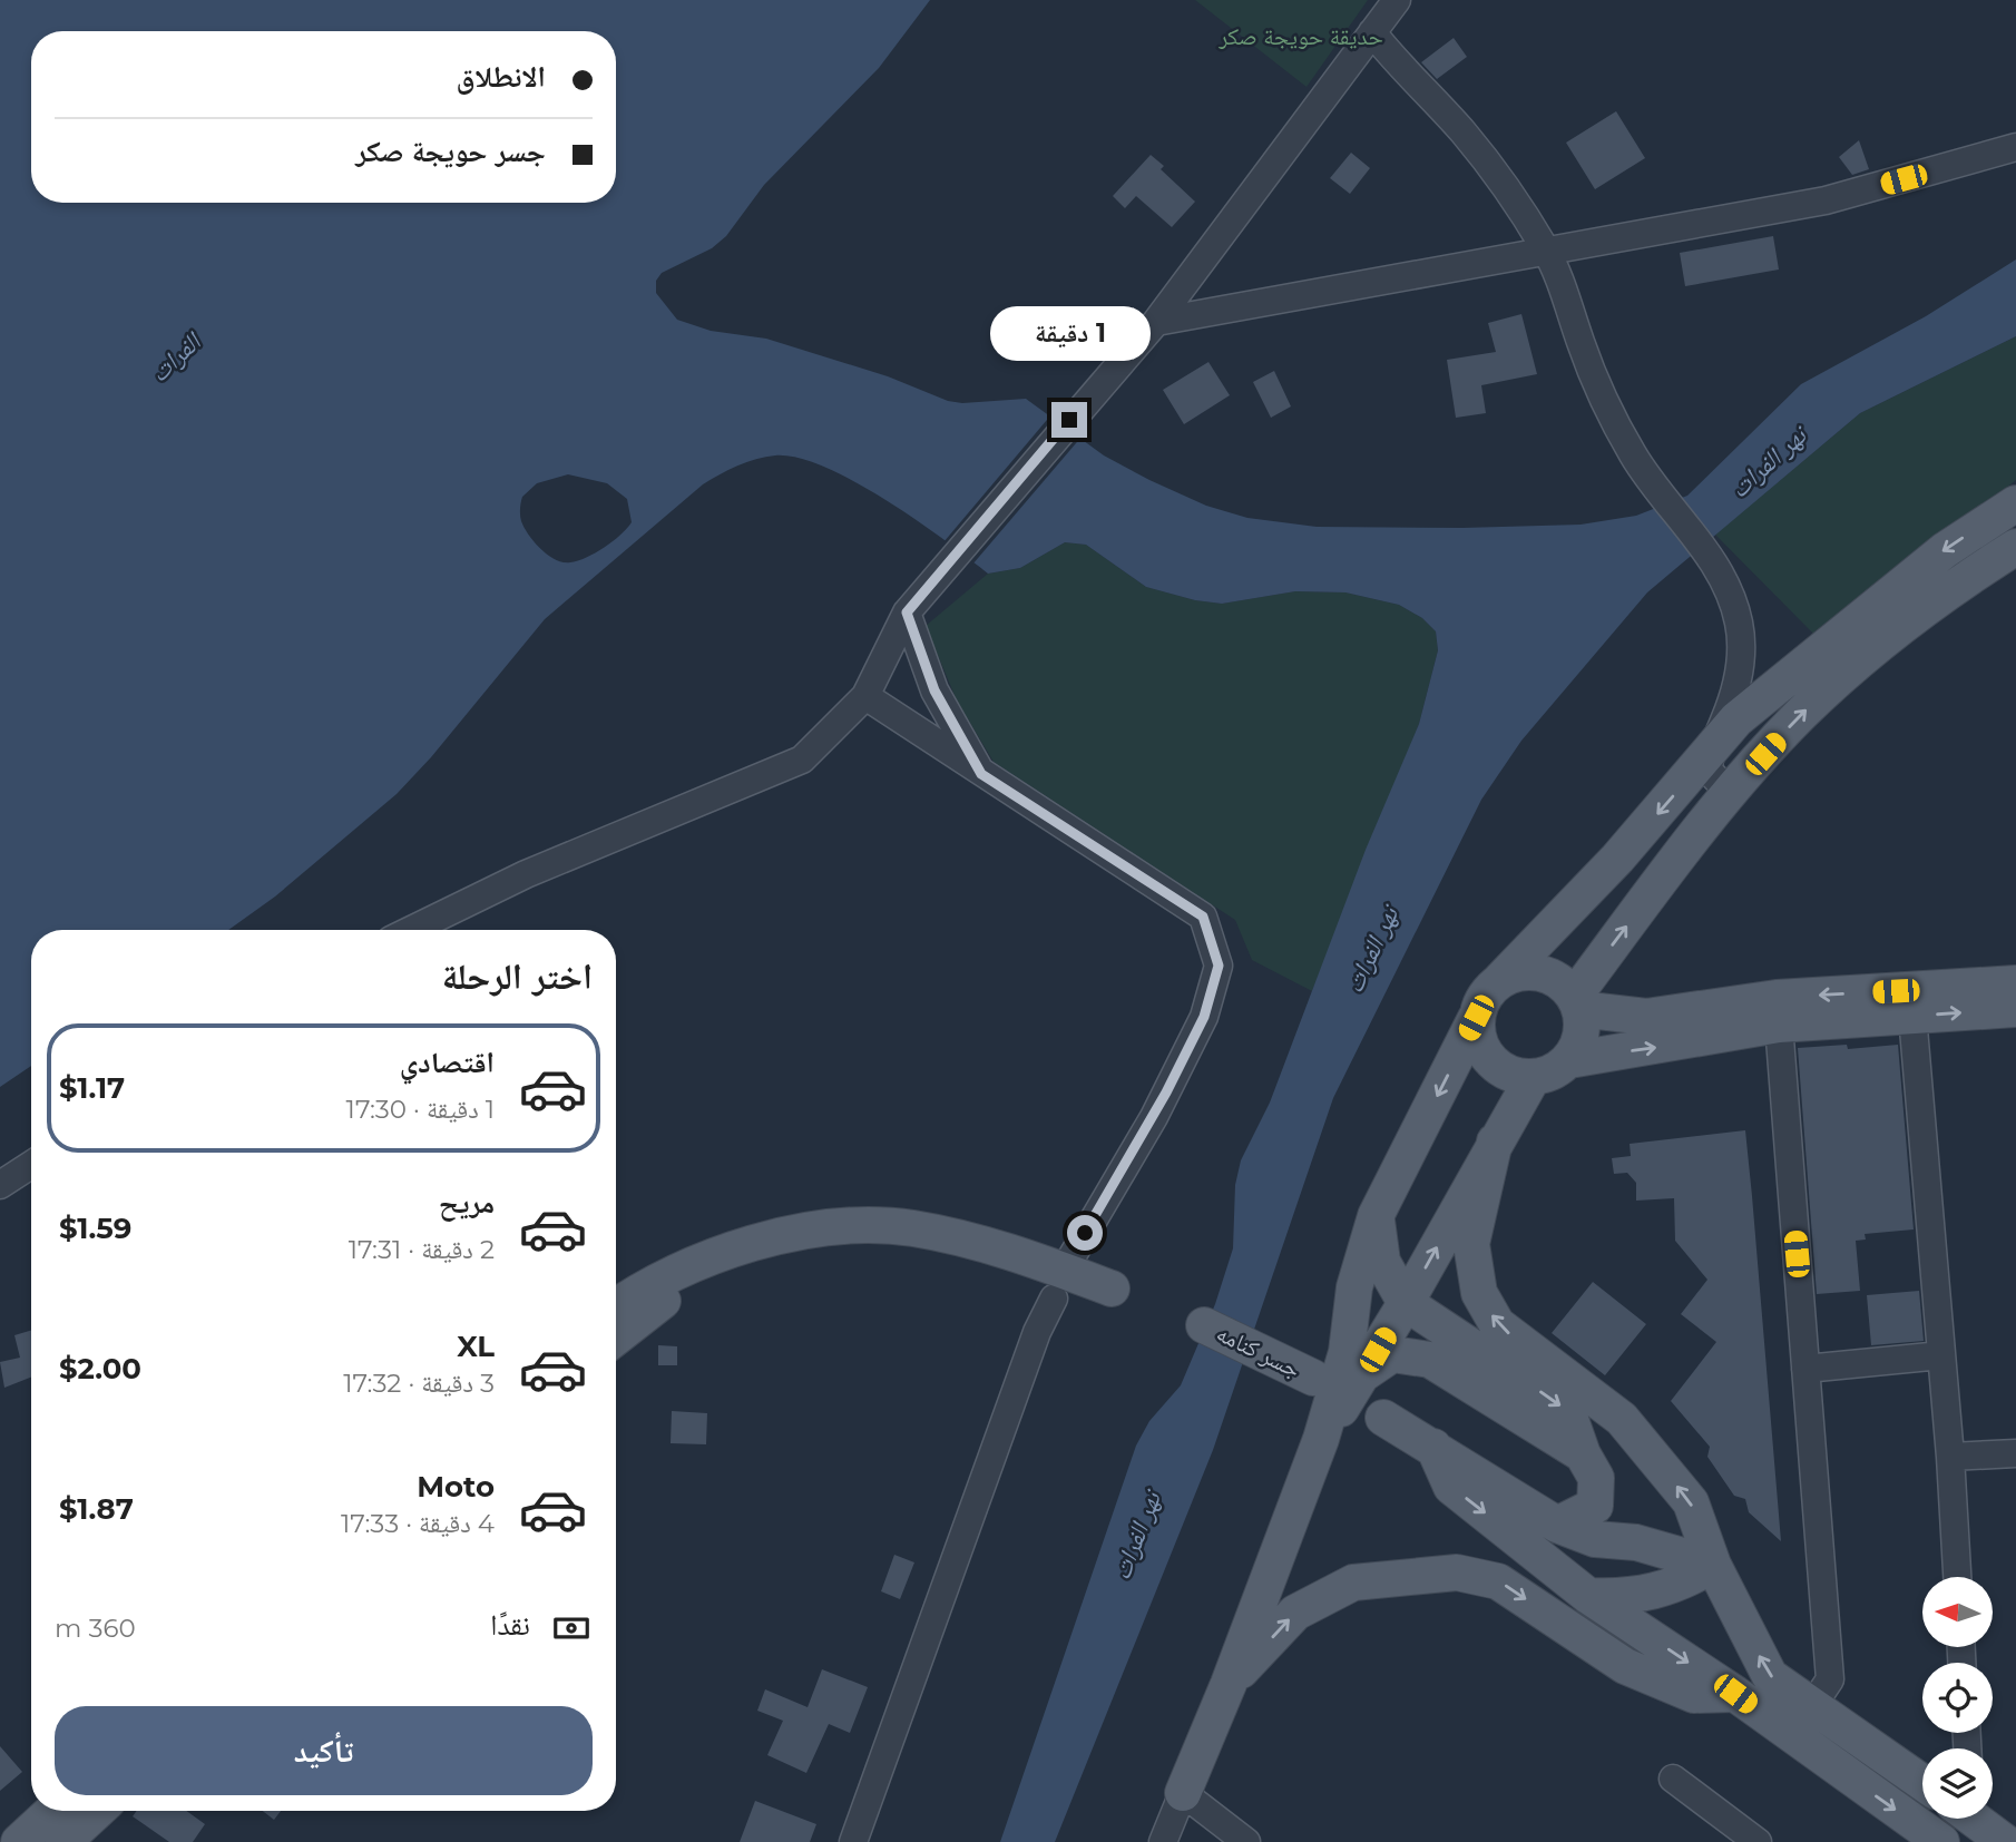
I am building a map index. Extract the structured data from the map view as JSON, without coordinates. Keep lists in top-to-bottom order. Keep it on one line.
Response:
{"streets":{"main road":["جسر كنامه"]},"water":["الفرات","نهر الفرات"],"parks":["حديقة حويجة صكر"],"north":"left","page":{"banner":["الانطلاق","جسر حويجة صكر"],"bubble":"1 دقيقة","heading":"اختر الرحلة","list":[{"name":"اقتصادي","note":"1 دقيقة · 17:30","value":"$1.17"},{"name":"مريح","note":"2 دقيقة · 17:31","value":"$1.59"},{"name":"XL","note":"3 دقيقة · 17:32","value":"$2.00"},{"name":"Moto","note":"4 دقيقة · 17:33","value":"$1.87"}],"pay":["نقدًا","360 m"],"buttons":"تأكيد"}}
